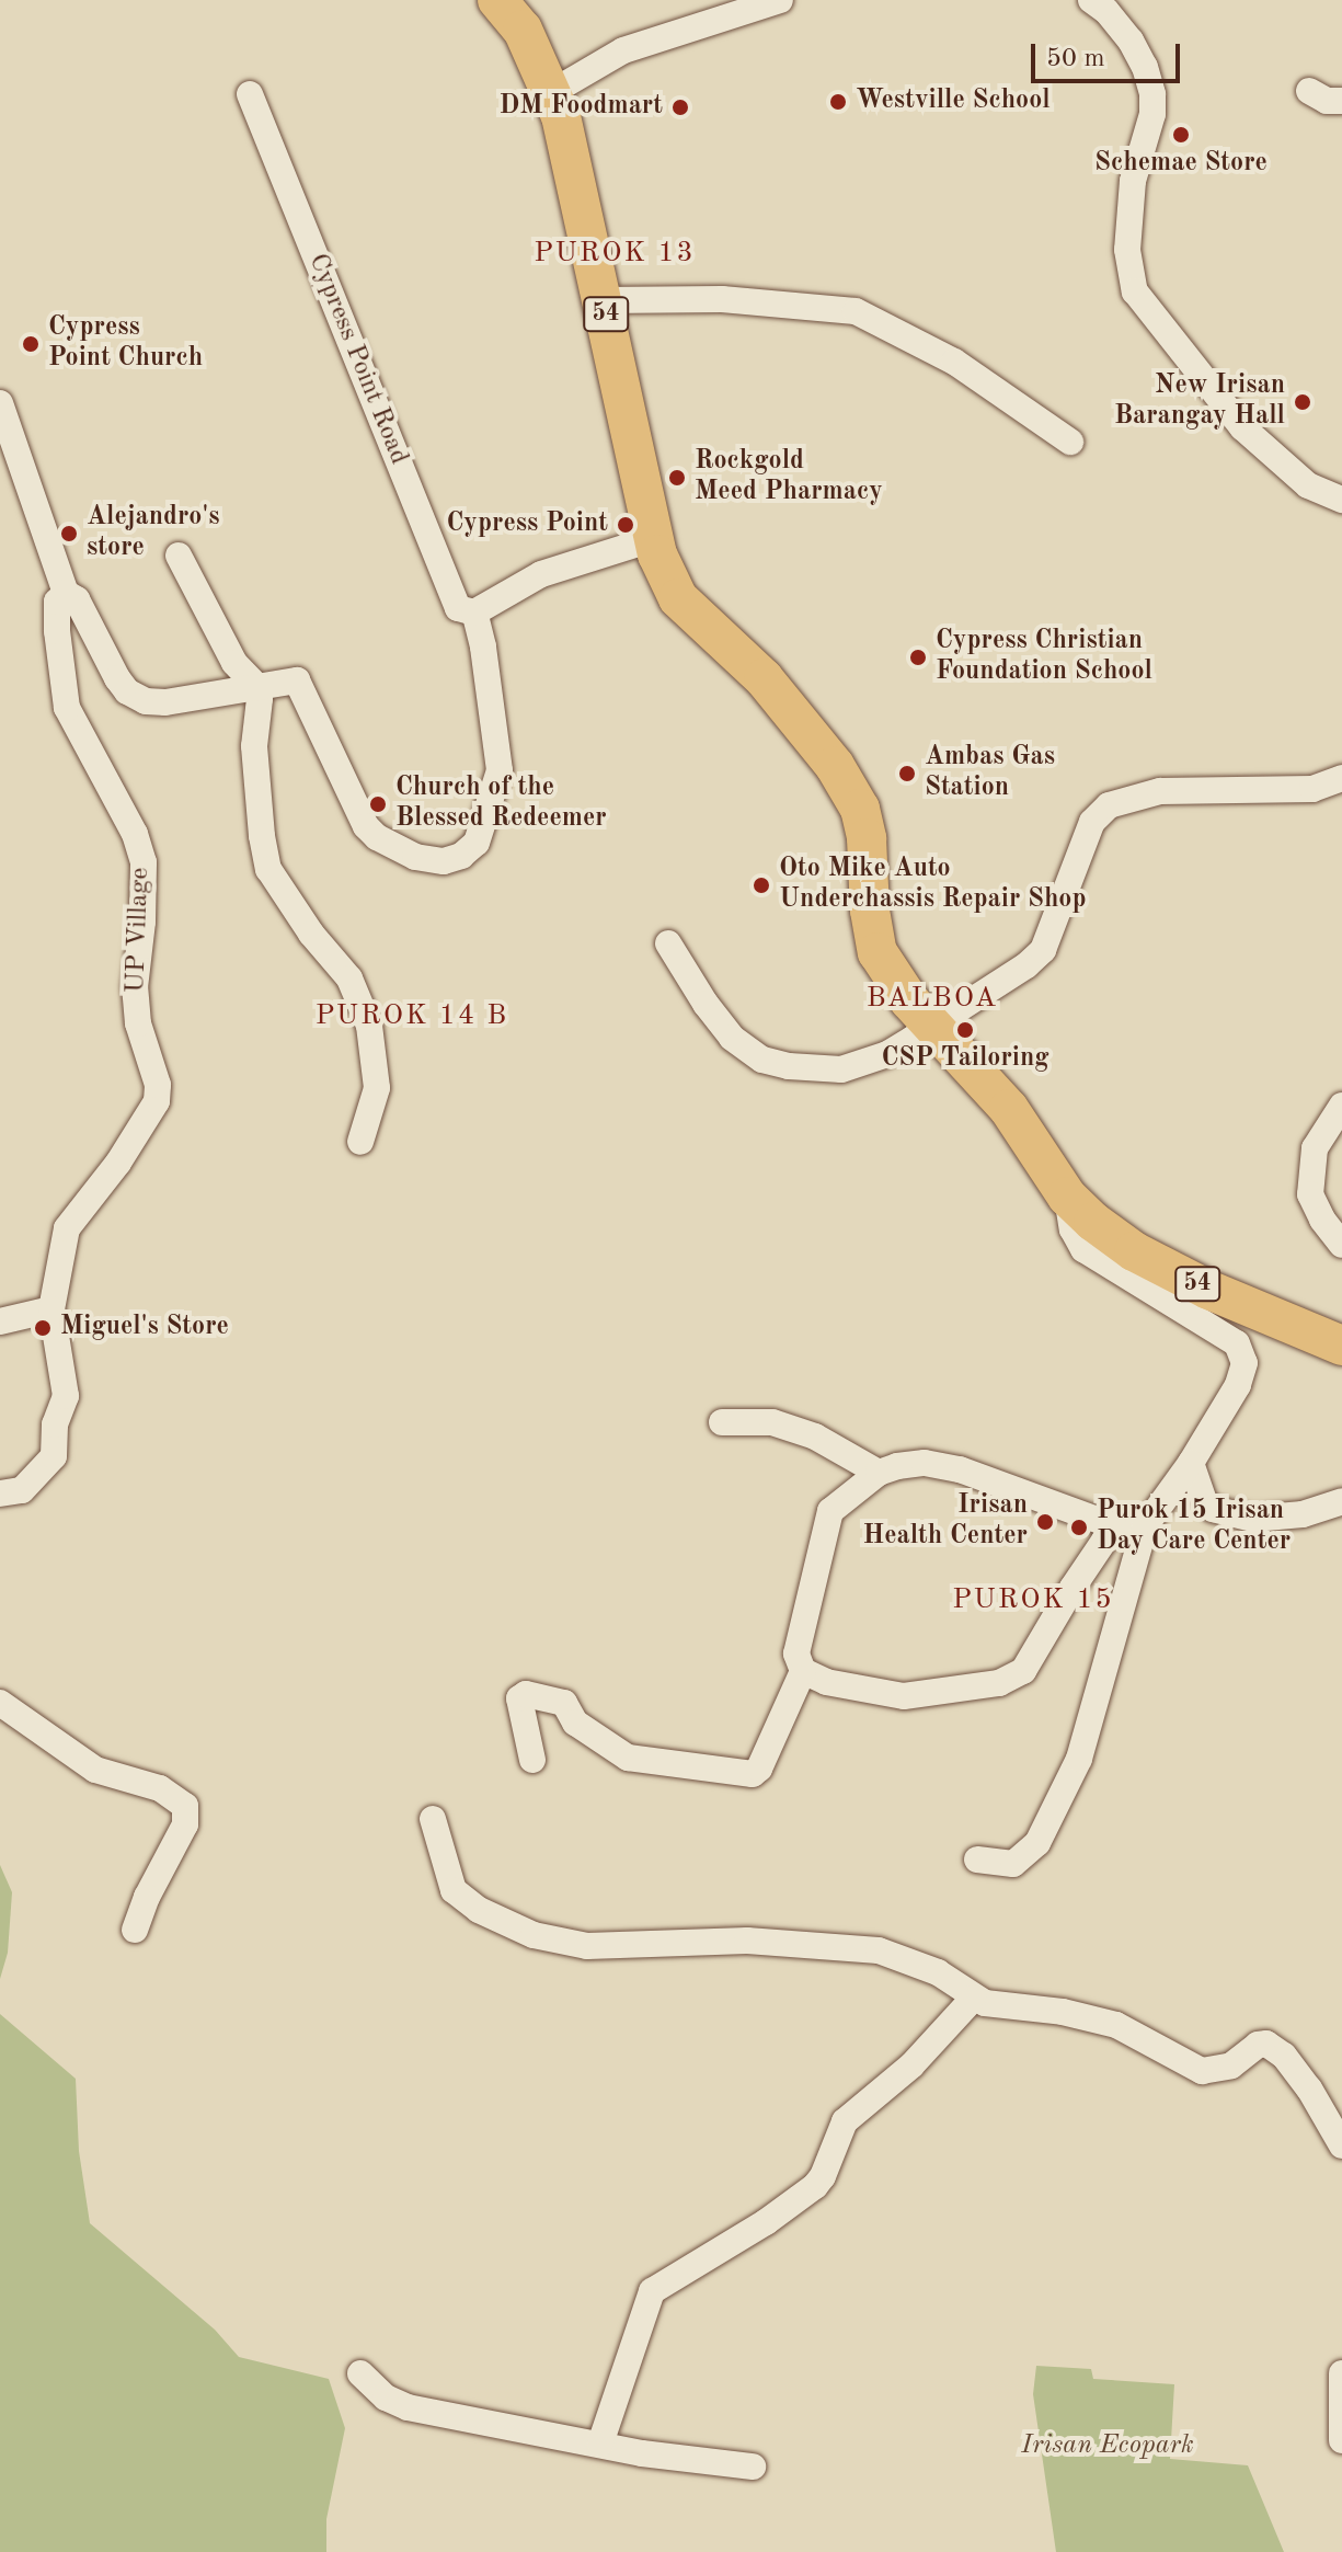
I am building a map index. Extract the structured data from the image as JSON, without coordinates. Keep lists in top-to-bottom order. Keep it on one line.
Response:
{"streets":{"highway":["54"],"street":["Cypress Point Road","UP Village"]},"districts":["PUROK 13","BALBOA","PUROK 14 B","PUROK 15"],"parks":["Irisan Ecopark"],"places":["Westville School","DM Foodmart","Schemae Store","Cypress Point Church","New Irisan Barangay Hall","Rockgold Meed Pharmacy","Cypress Point","Alejandro's store","Cypress Christian Foundation School","Ambas Gas Station","Church of the Blessed Redeemer","Oto Mike Auto Underchassis Repair Shop","CSP Tailoring","Miguel's Store","Irisan Health Center","Purok 15 Irisan Day Care Center"],"scale_bar":"50 m"}
